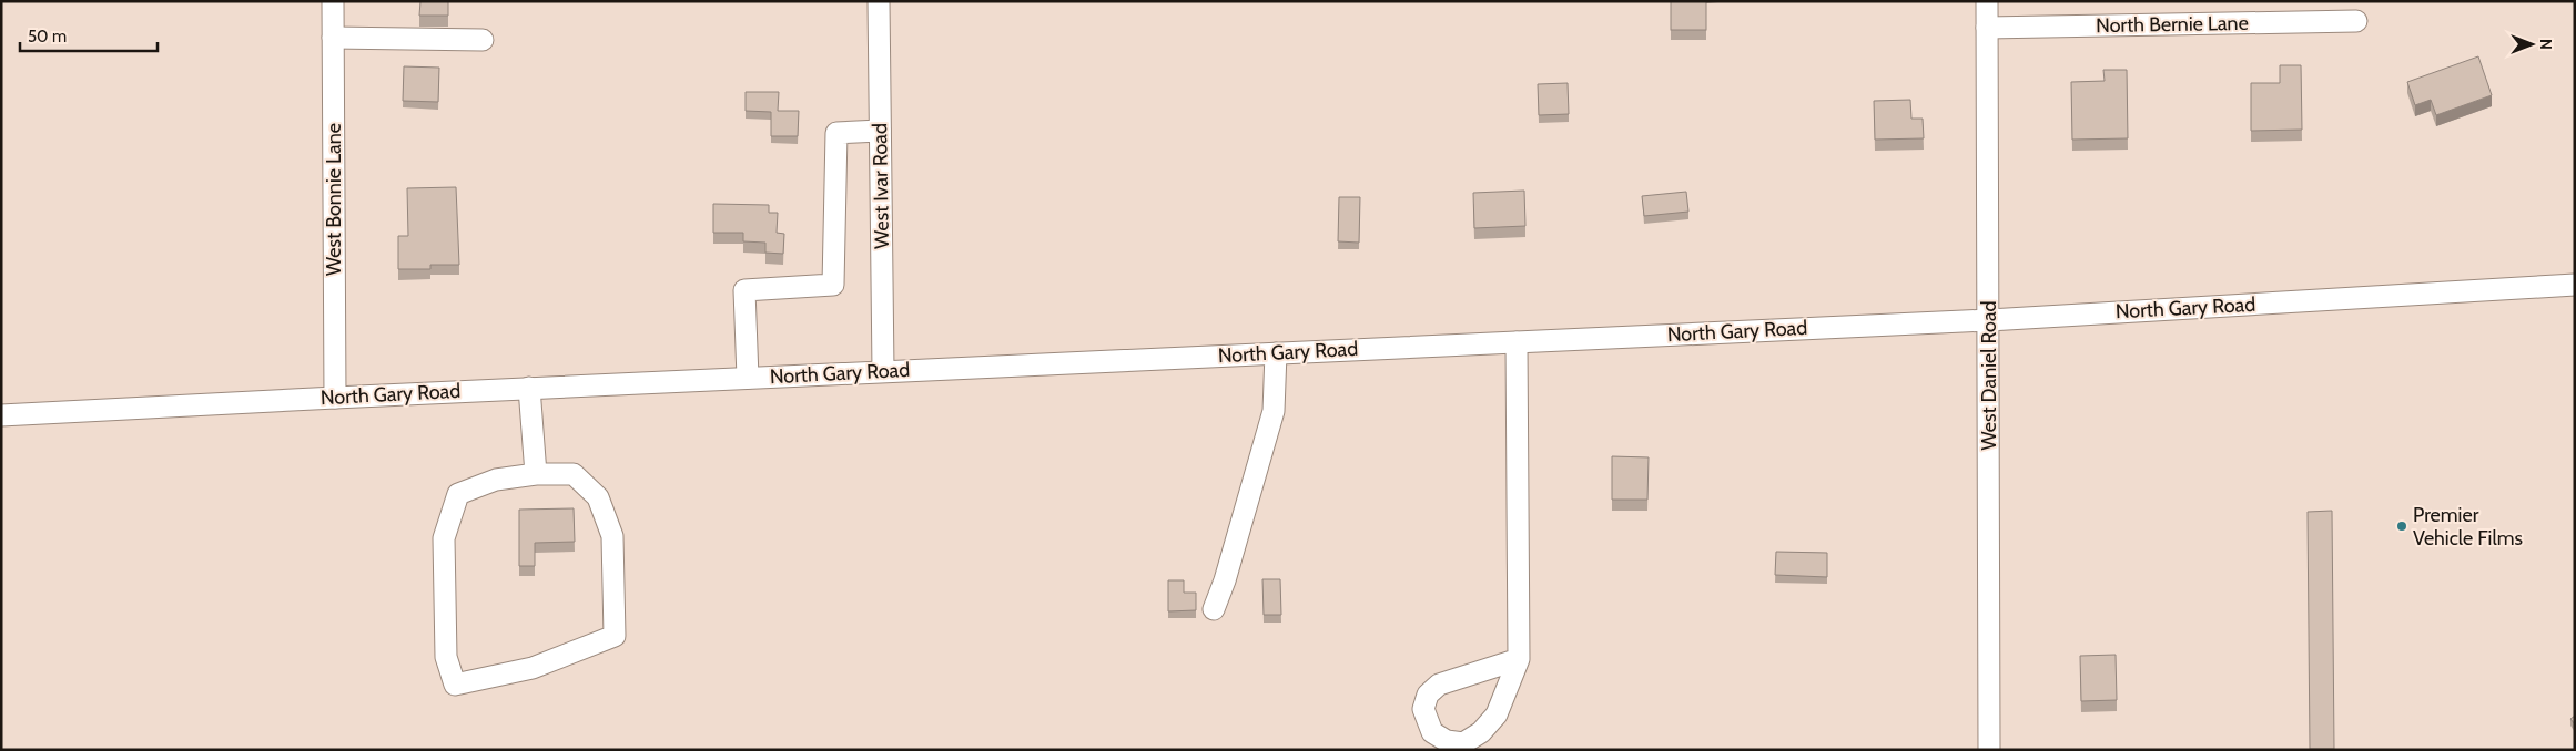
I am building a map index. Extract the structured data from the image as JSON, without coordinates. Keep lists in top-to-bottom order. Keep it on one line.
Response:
{"streets":{"street":["North Bernie Lane","West Ivar Road","West Bonnie Lane","North Gary Road","West Daniel Road"]},"crossings":[["North Bernie Lane","West Daniel Road"],["West Ivar Road","North Gary Road"],["West Bonnie Lane","North Gary Road"],["North Gary Road","West Daniel Road"]],"places":["Premier Vehicle Films"],"scale_bar":"50 m","north":"right"}
